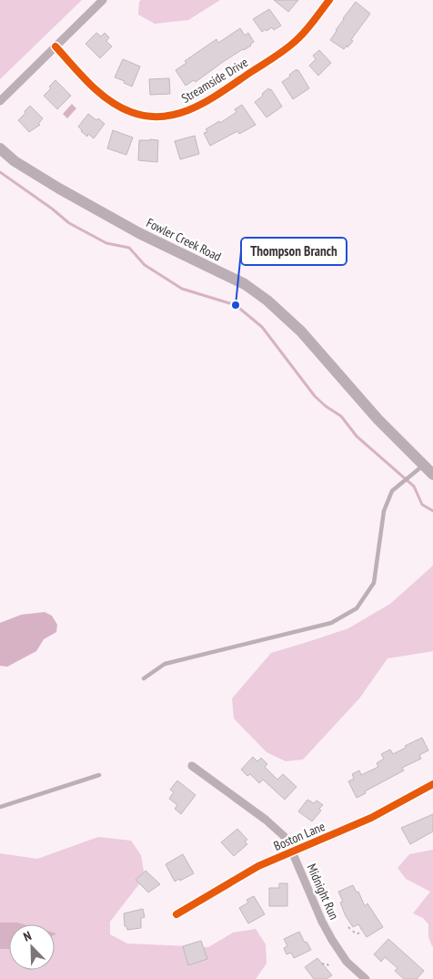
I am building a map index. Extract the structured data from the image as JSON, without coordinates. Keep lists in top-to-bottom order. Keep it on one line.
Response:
{"streets":{"main road":["Fowler Creek Road"],"street":["Streamside Drive","Boston Lane","Midnight Run"]},"crossings":[["Boston Lane","Midnight Run"]],"places":["Thompson Branch"],"north":"top left"}
